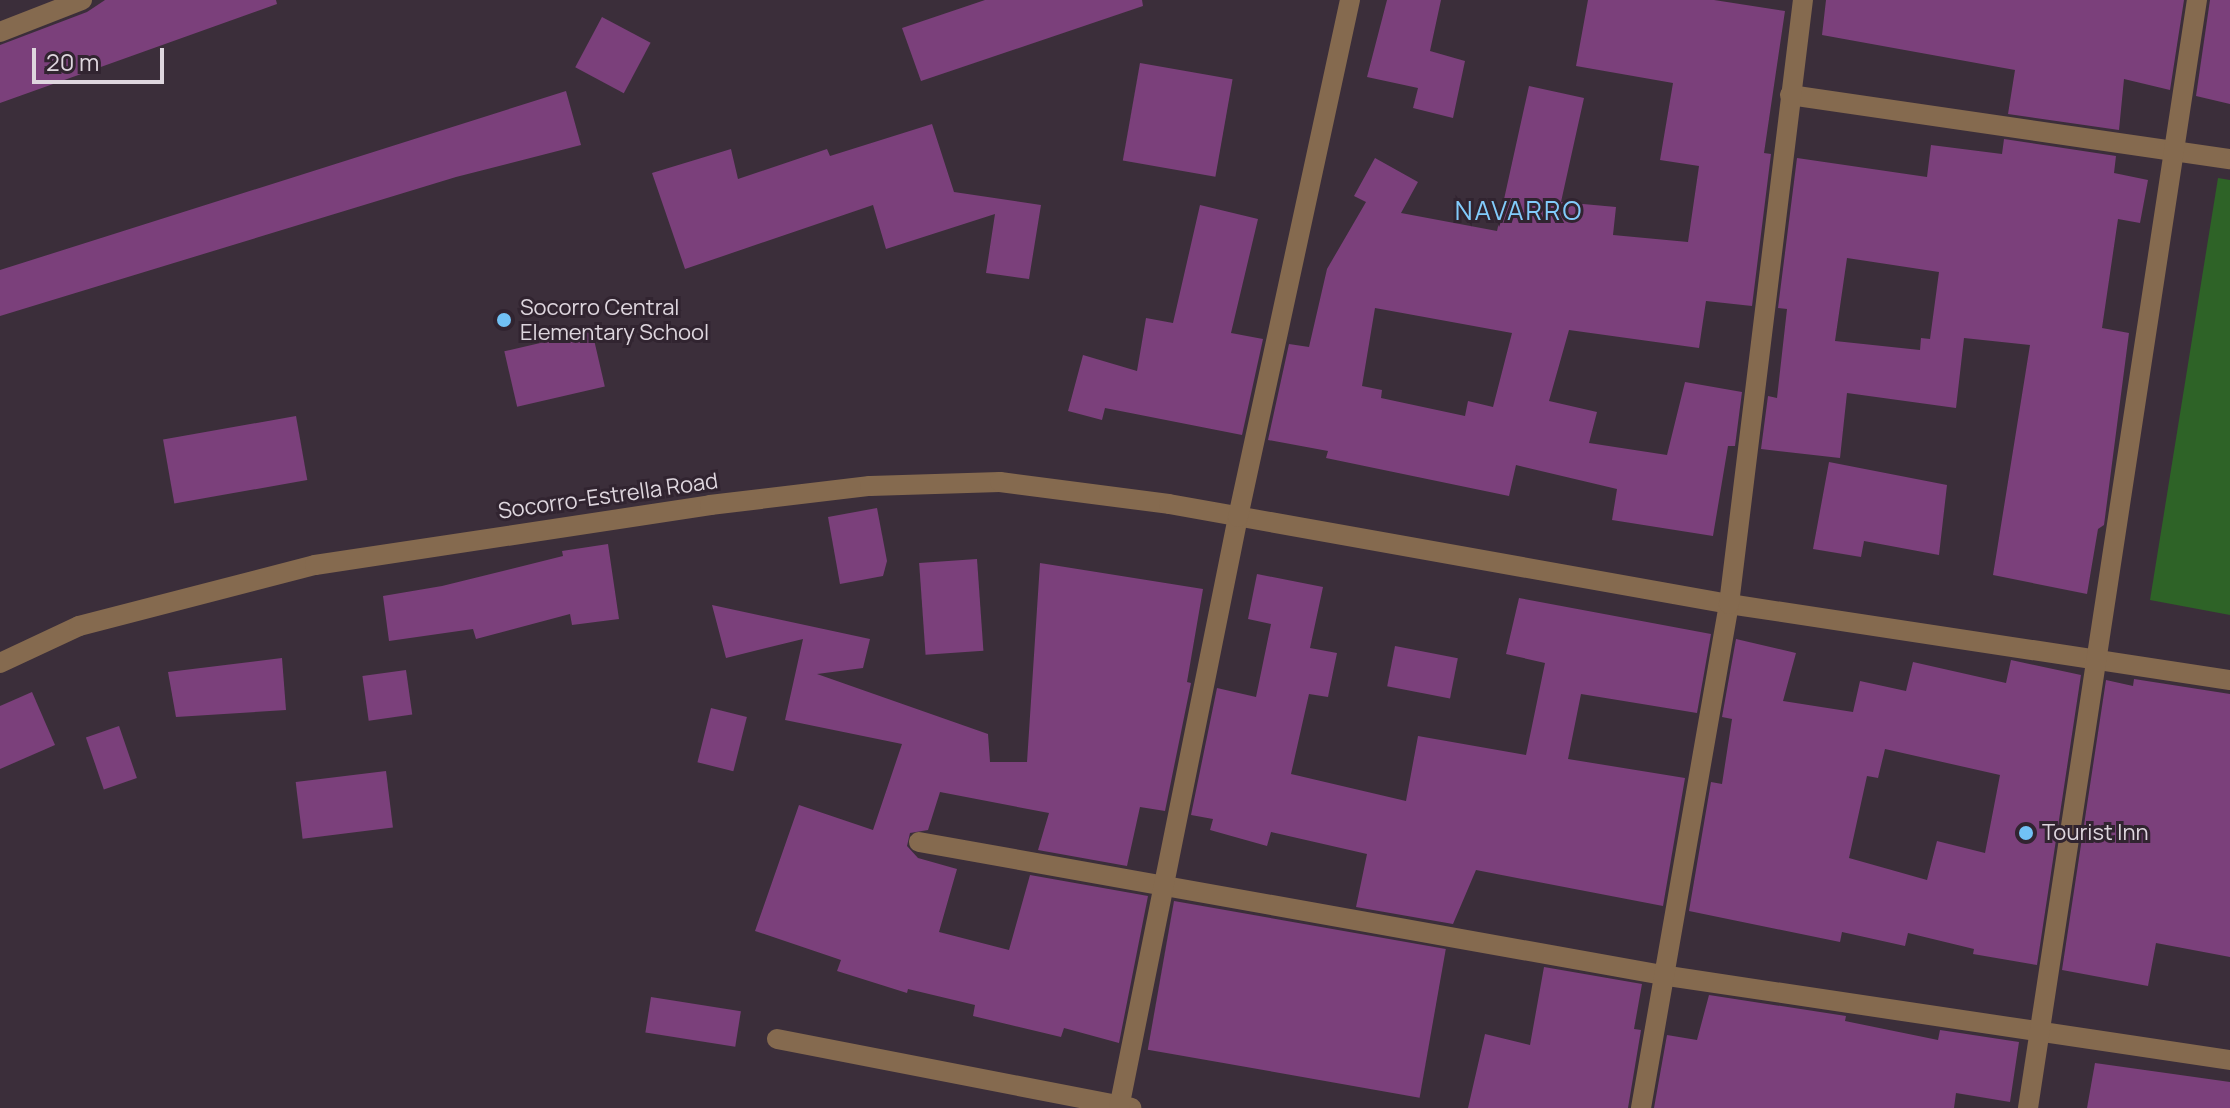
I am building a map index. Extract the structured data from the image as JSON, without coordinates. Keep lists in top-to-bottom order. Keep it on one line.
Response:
{"streets":{"street":["Socorro-Estrella Road"]},"districts":["NAVARRO"],"places":["Socorro Central Elementary School","Tourist Inn"],"scale_bar":"20 m"}
